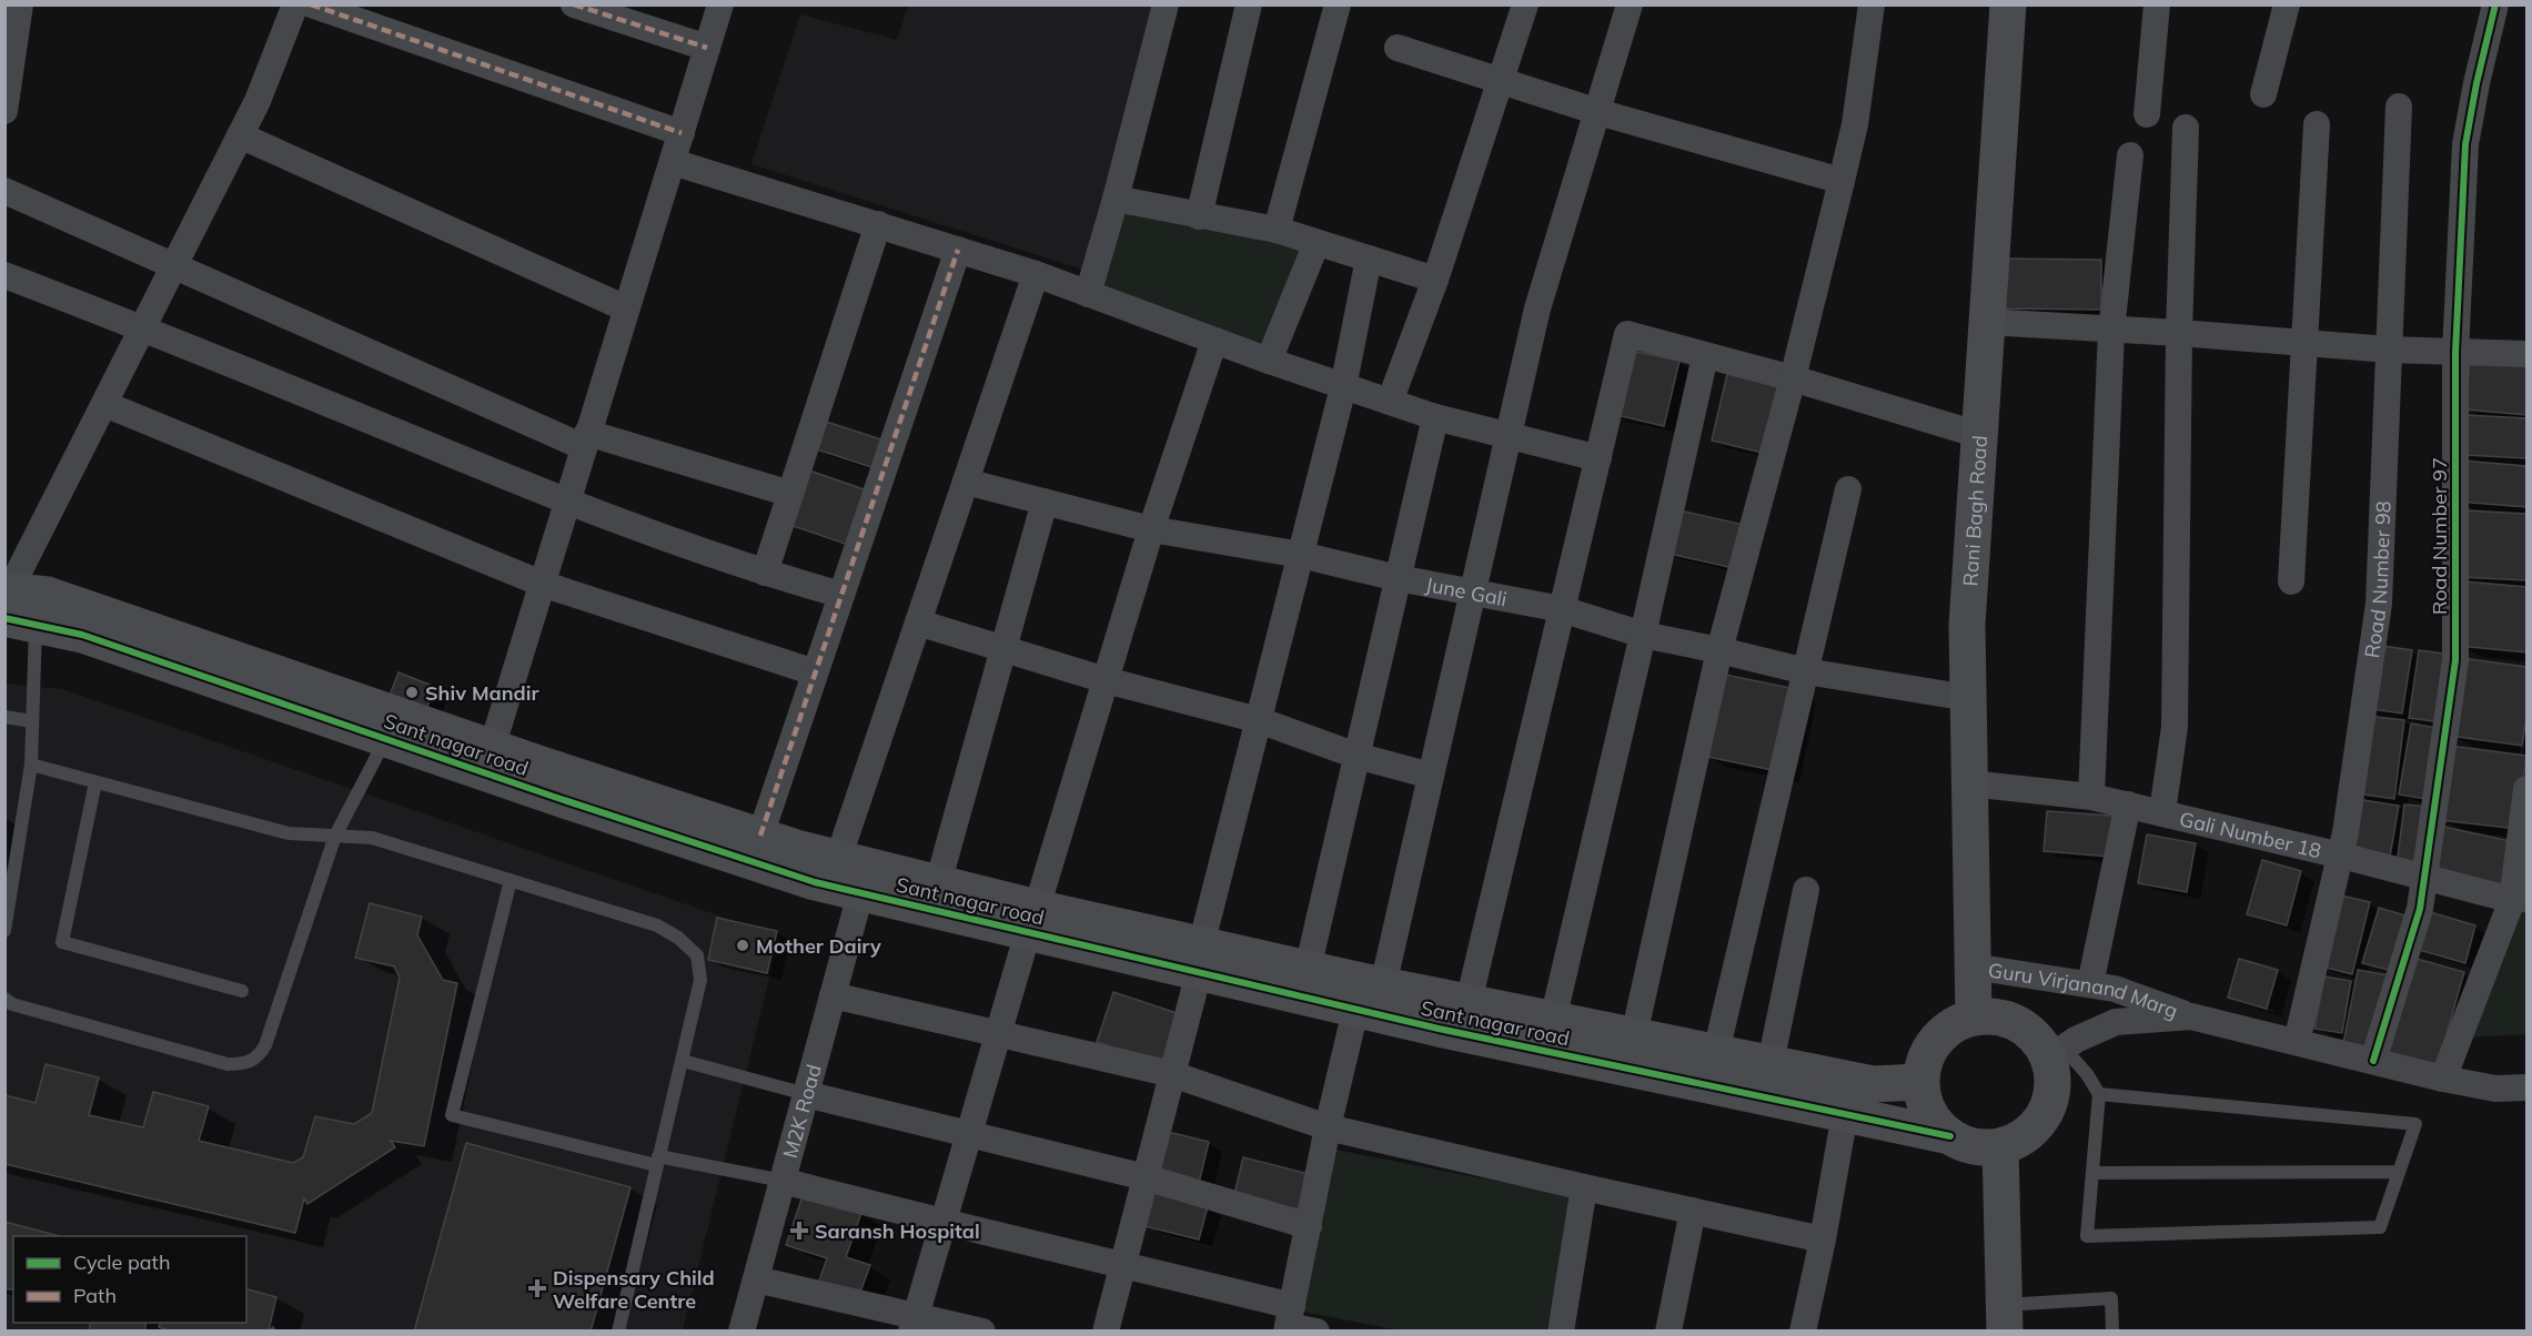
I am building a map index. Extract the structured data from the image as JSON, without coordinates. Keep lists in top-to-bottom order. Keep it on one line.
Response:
{"streets":{"street":["Rani Bagh Road","Road Number 97","Road Number 98","June Gali","Sant nagar road","Gali Number 18","Guru Virjanand Marg","M2K Road"]},"crossings":[["Rani Bagh Road","June Gali"],["Rani Bagh Road","Sant nagar road"],["Rani Bagh Road","Gali Number 18"],["Rani Bagh Road","Guru Virjanand Marg"],["Road Number 97","Gali Number 18"],["Road Number 97","Guru Virjanand Marg"],["Road Number 98","Gali Number 18"],["Road Number 98","Guru Virjanand Marg"],["June Gali","M2K Road"],["Sant nagar road","Guru Virjanand Marg"],["Sant nagar road","M2K Road"]],"places":{"other":["Shiv Mandir","Mother Dairy"],"health":["Saransh Hospital","Dispensary Child Welfare Centre"]},"legend":["Cycle path","Path"]}
